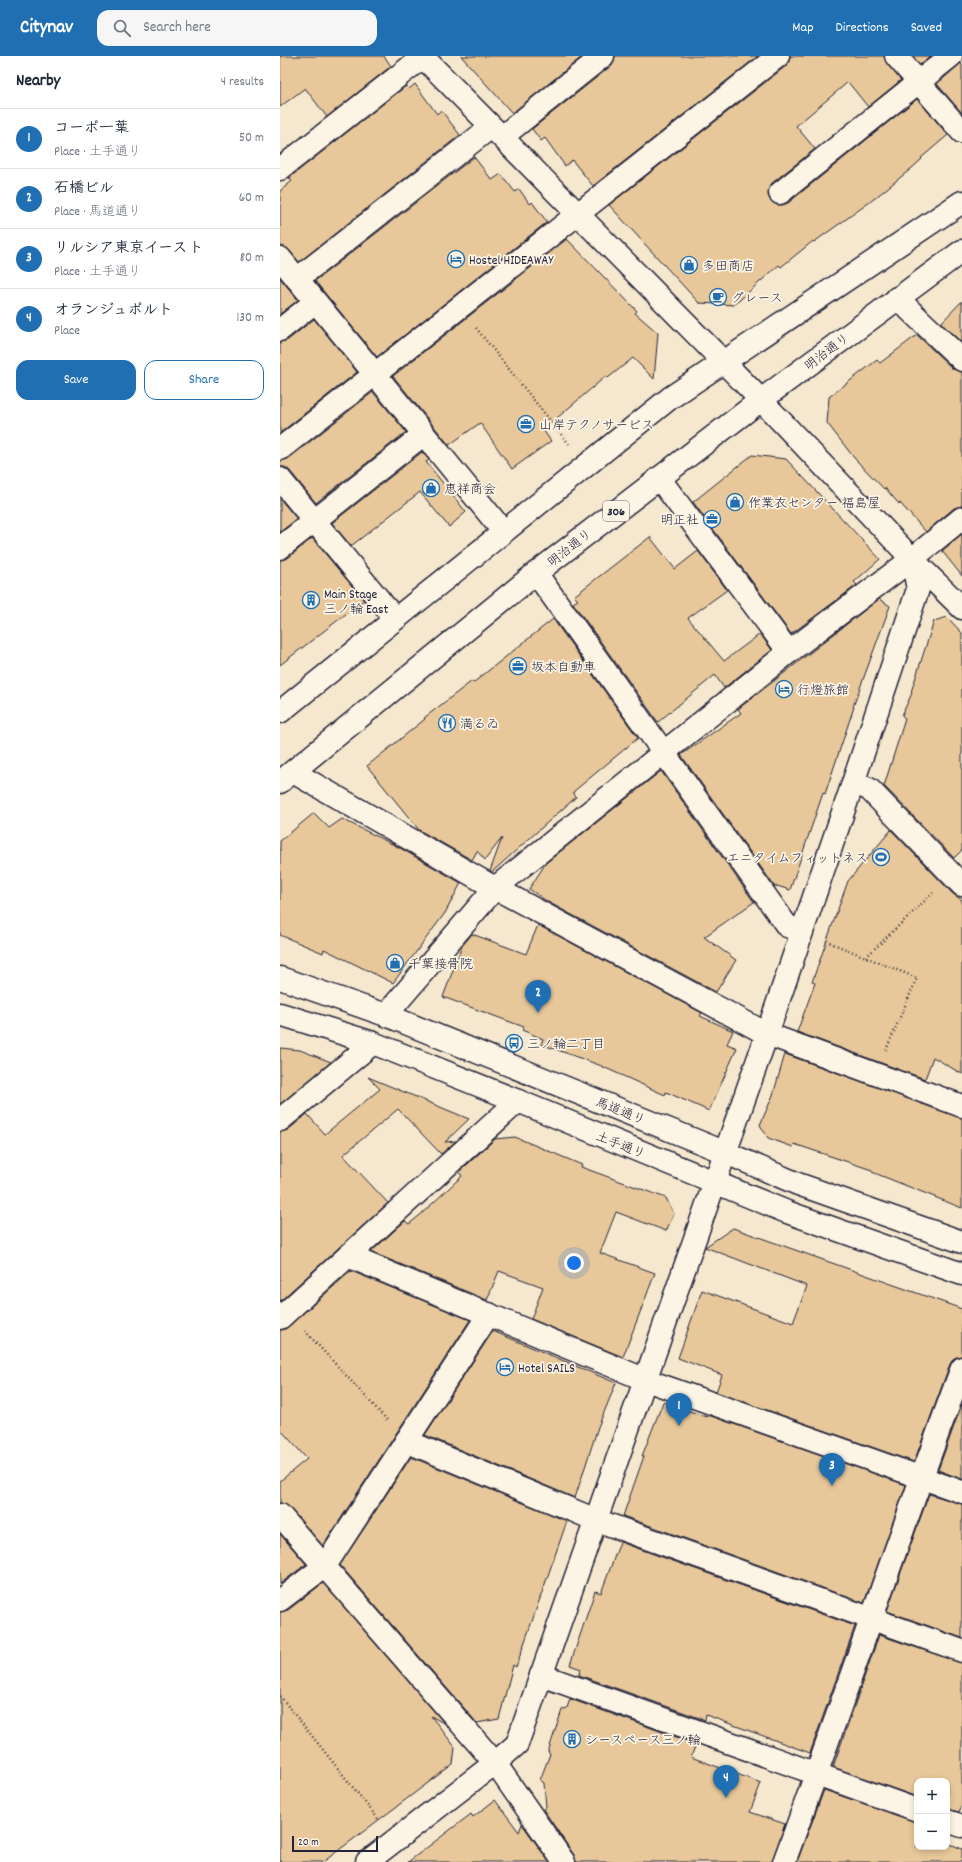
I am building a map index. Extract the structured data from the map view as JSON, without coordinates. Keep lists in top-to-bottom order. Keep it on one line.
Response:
{"streets":{"street":["明治通り","306","馬道通り","土手通り"]},"places":{"hotel":["Hostel HIDEAWAY","行燈旅館","Hotel SAILS"],"shop":["多田商店","恵祥商会","作業衣センター 福島屋","千葉接骨院"],"cafe":["グレース"],"office":["山岸テクノサービス","明正社","坂本自動車"],"building":["Main Stage 三ノ輪 East","シースペース三ノ輪"],"restaurant":["満るゐ"],"sports":["エニタイムフィットネス"],"bus stop":["三ノ輪二丁目"]},"scale_bar":"20 m","page":{"header":"Citynav","search":"Search here","nav":["Map","Directions","Saved"],"heading":["Nearby","4 results"],"list":[{"mark":"1","name":"コーポ一葉","note":"Place · 土手通り","value":"50 m"},{"mark":"2","name":"石橋ビル","note":"Place · 馬道通り","value":"60 m"},{"mark":"3","name":"リルシア東京イースト","note":"Place · 土手通り","value":"80 m"},{"mark":"4","name":"オランジュポルト","note":"Place","value":"130 m"}],"buttons":["Save","Share"],"pins":["2","1","3","4"],"map_buttons":["+","−"],"scale":"20 m"}}
